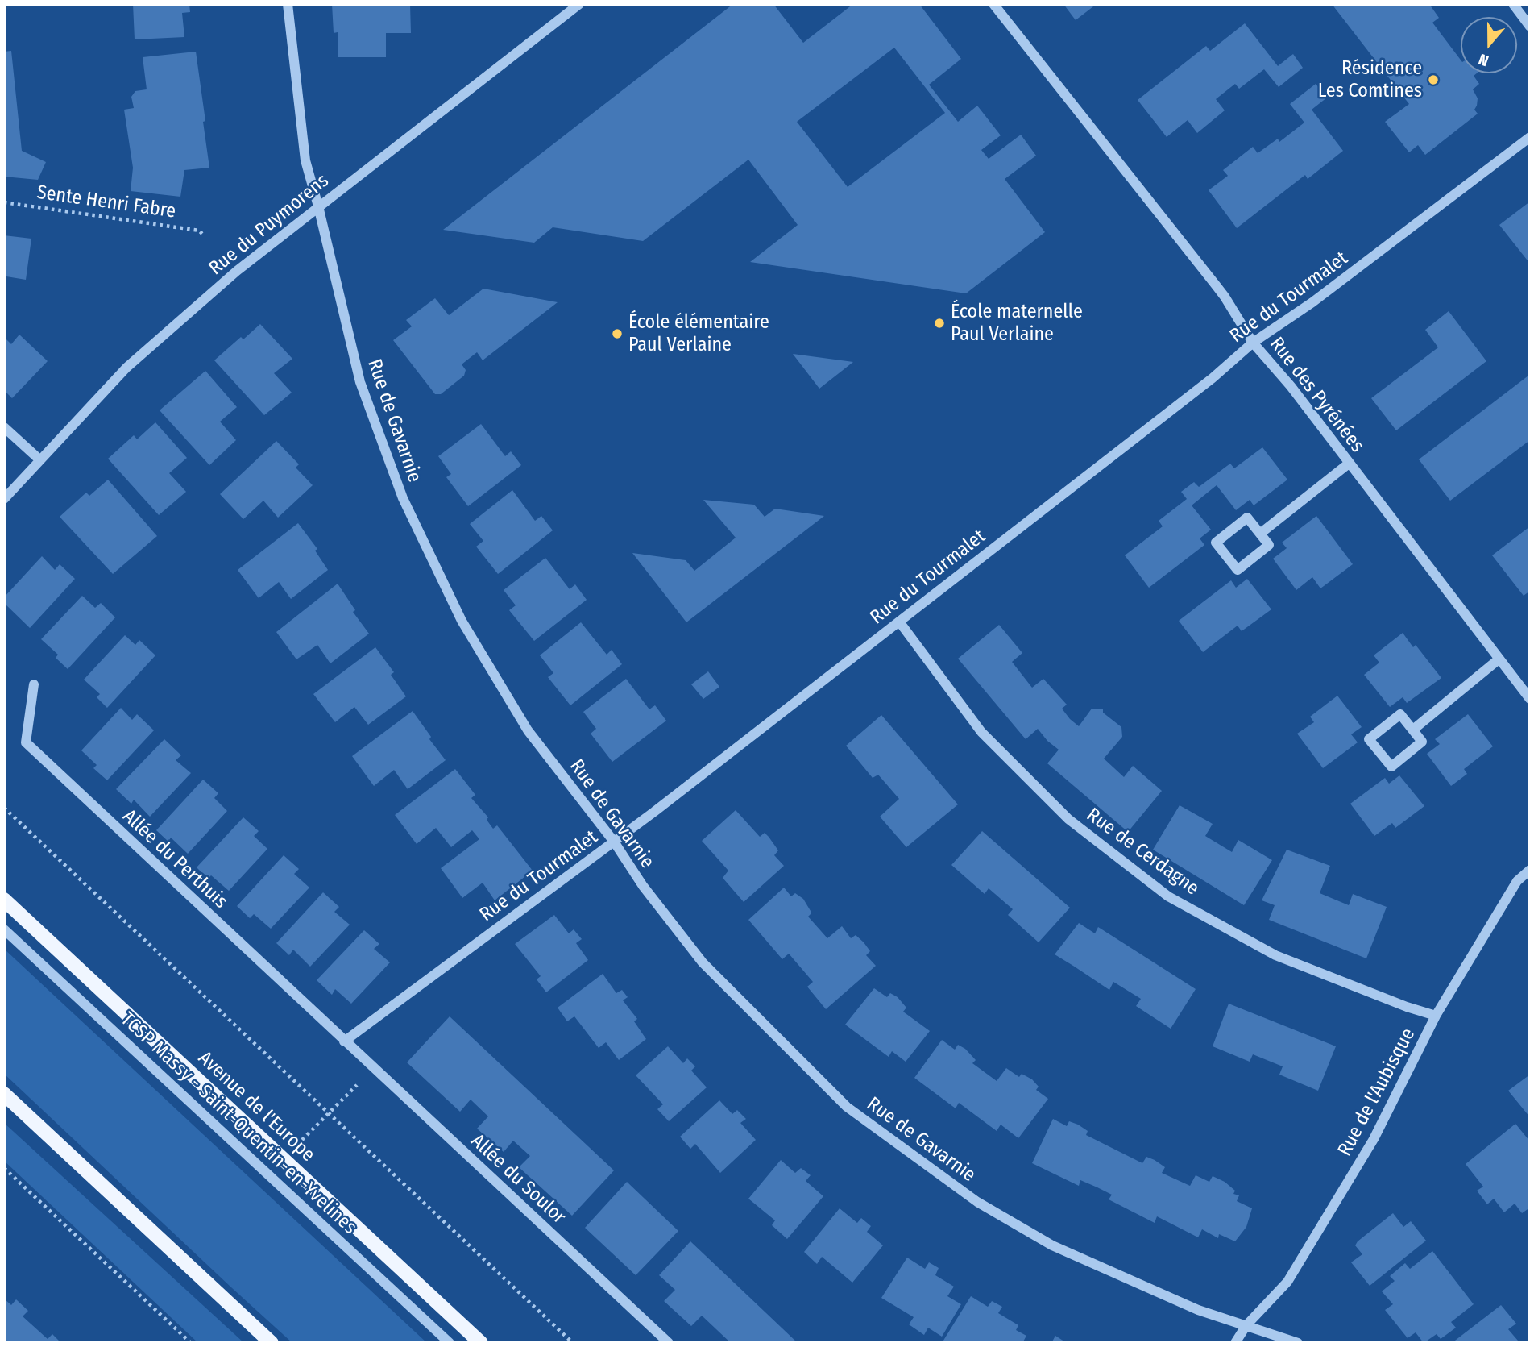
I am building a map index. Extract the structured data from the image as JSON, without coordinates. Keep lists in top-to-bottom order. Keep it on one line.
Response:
{"streets":{"main road":["Avenue de l'Europe"],"street":["Rue du Puymorens","Rue du Tourmalet","Rue des Pyrénées","Rue de Gavarnie","Rue de Cerdagne","Allée du Perthuis","Rue de l'Aubisque","TCSP Massy - Saint-Quentin-en-Yvelines","Allée du Soulor"],"path":["Sente Henri Fabre"]},"crossings":[["Rue du Puymorens","Rue de Gavarnie"],["Rue du Tourmalet","Rue des Pyrénées"],["Rue du Tourmalet","Rue de Gavarnie"],["Rue du Tourmalet","Rue de Cerdagne"],["Rue du Tourmalet","Allée du Perthuis"],["Rue du Tourmalet","Allée du Soulor"],["Rue de Gavarnie","Rue de l'Aubisque"],["Rue de Cerdagne","Rue de l'Aubisque"],["Allée du Perthuis","Allée du Soulor"]],"places":["Résidence Les Comtines","École maternelle Paul Verlaine","École élémentaire Paul Verlaine"],"north":"bottom"}
